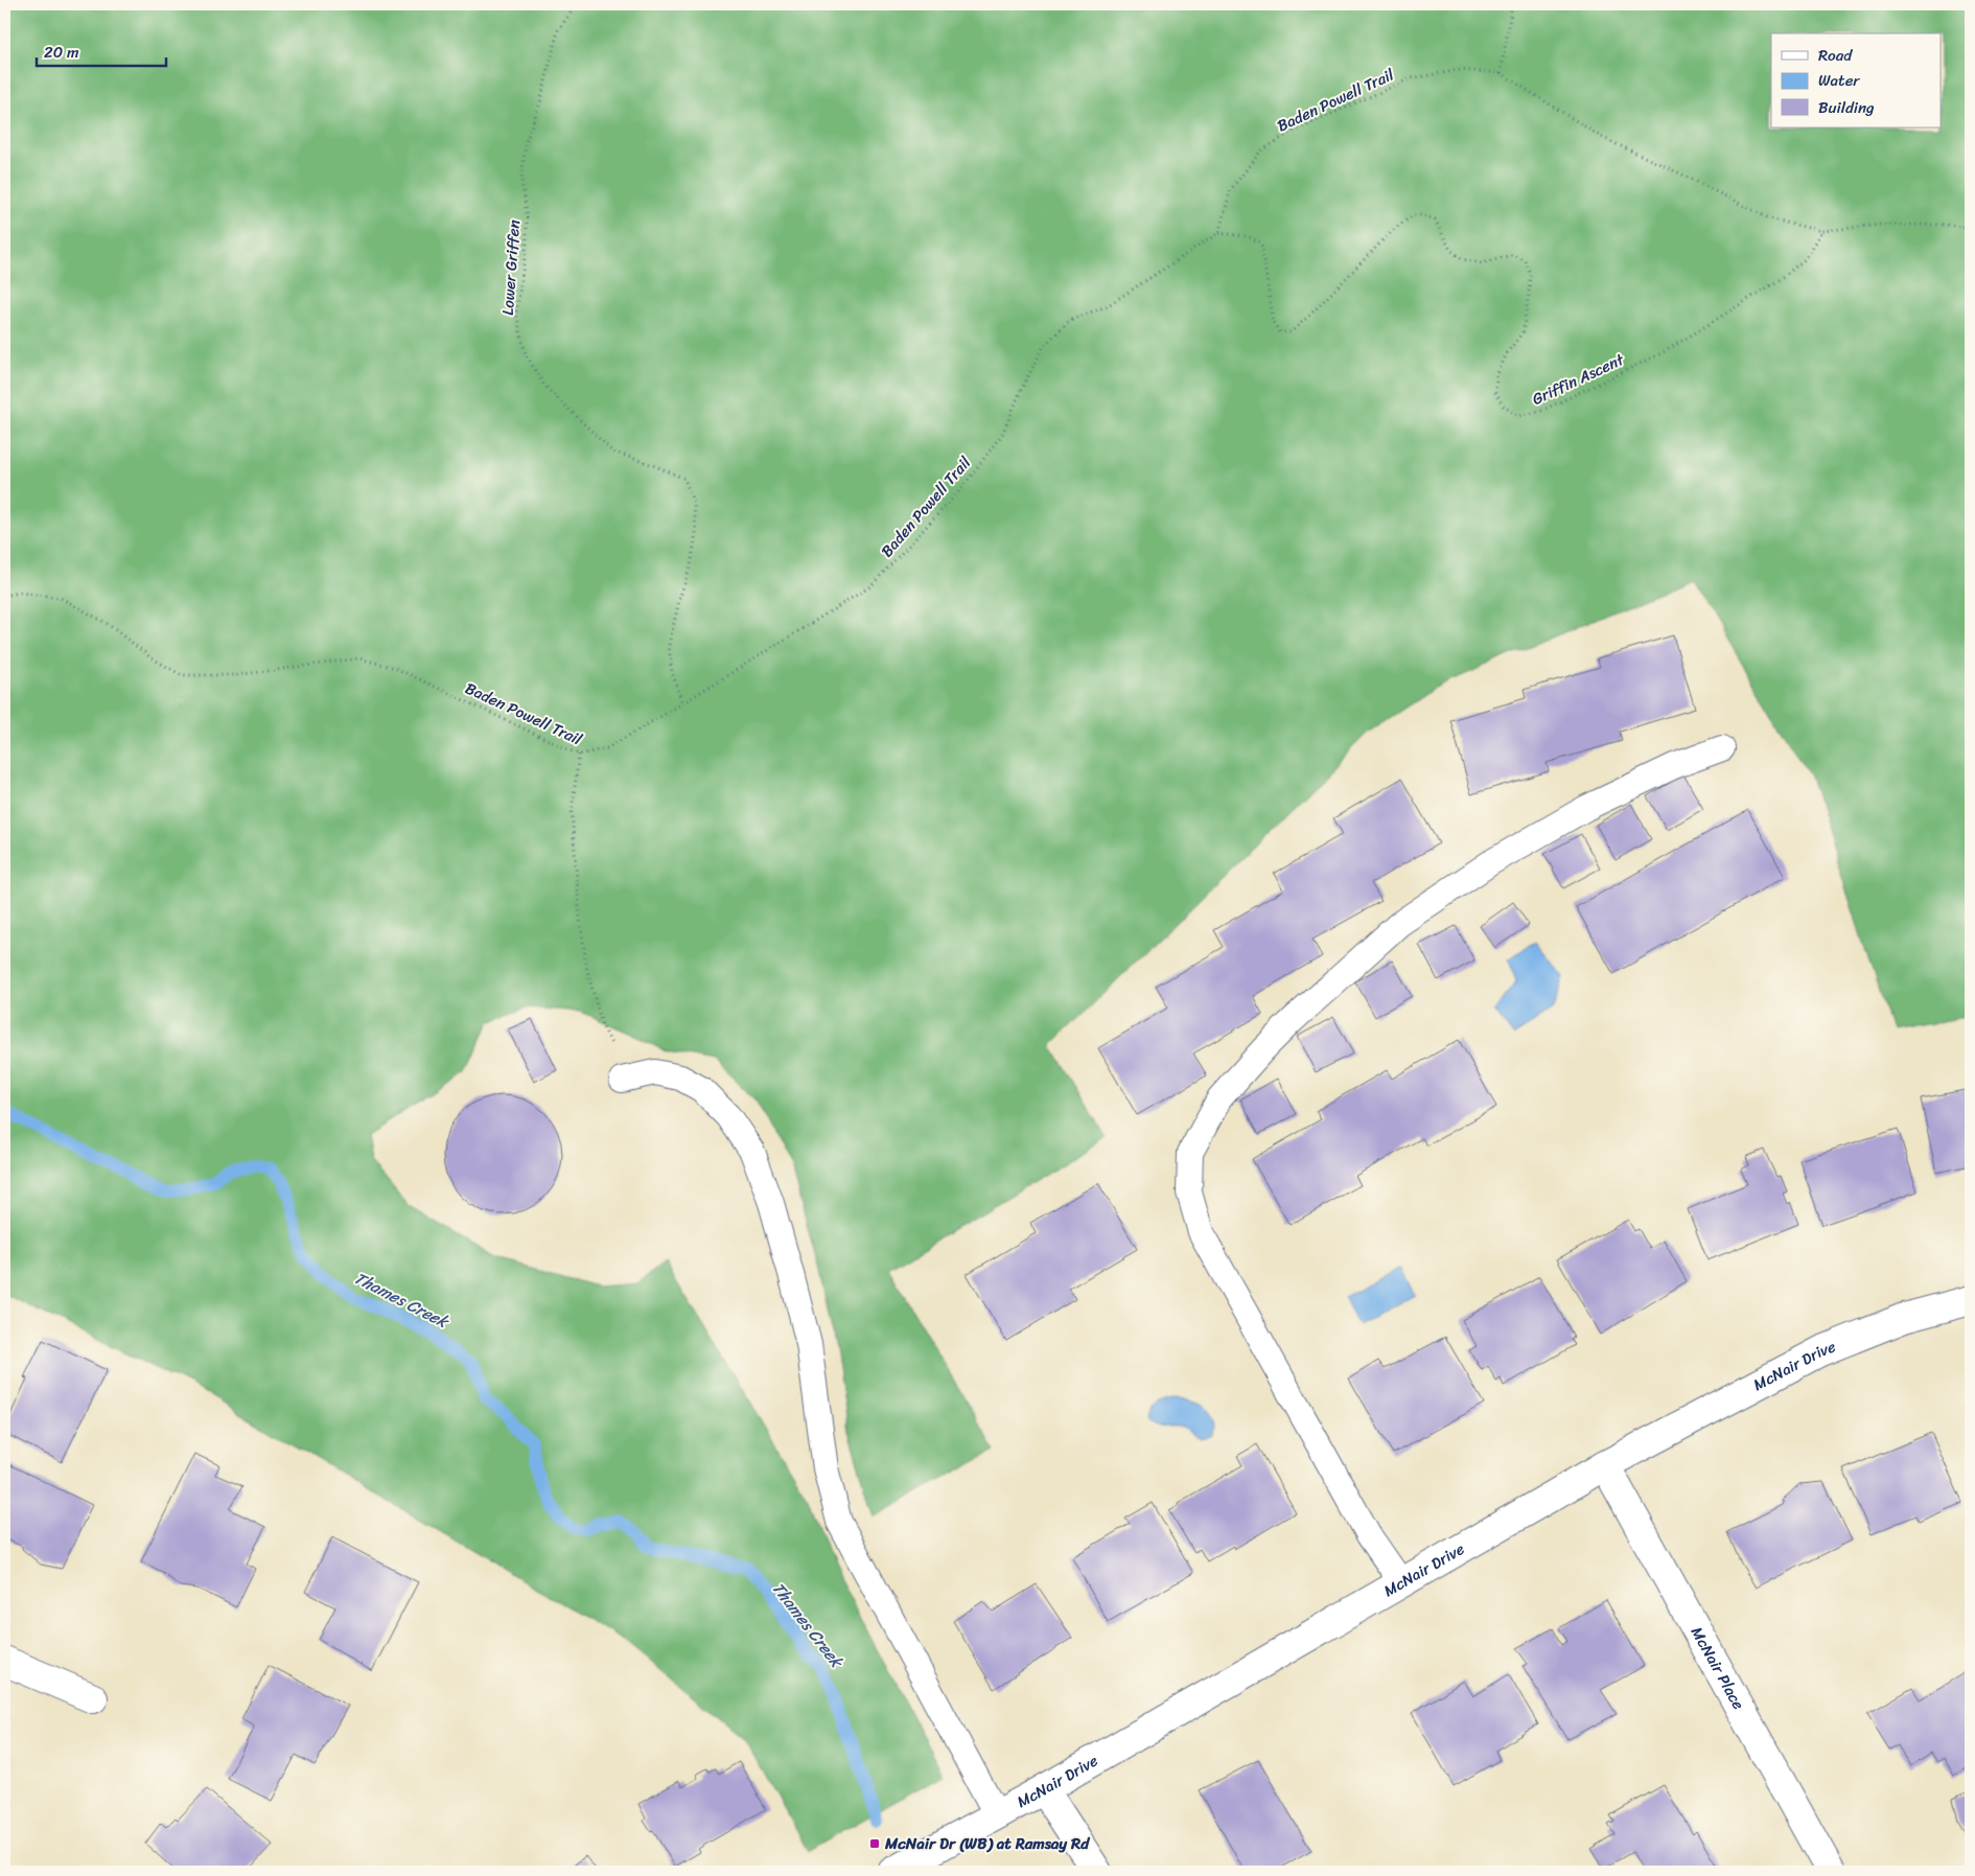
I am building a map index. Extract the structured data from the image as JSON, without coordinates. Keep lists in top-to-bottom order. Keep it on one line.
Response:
{"streets":{"street":["McNair Drive","McNair Place"],"path":["Baden Powell Trail","Lower Griffen","Griffin Ascent"]},"crossings":[["Baden Powell Trail","Lower Griffen"],["Baden Powell Trail","Griffin Ascent"],["McNair Drive","McNair Place"]],"water":["Thames Creek"],"places":{"transit":["McNair Dr (WB) at Ramsay Rd"]},"legend":["Road","Water","Building"],"scale_bar":"20 m"}
